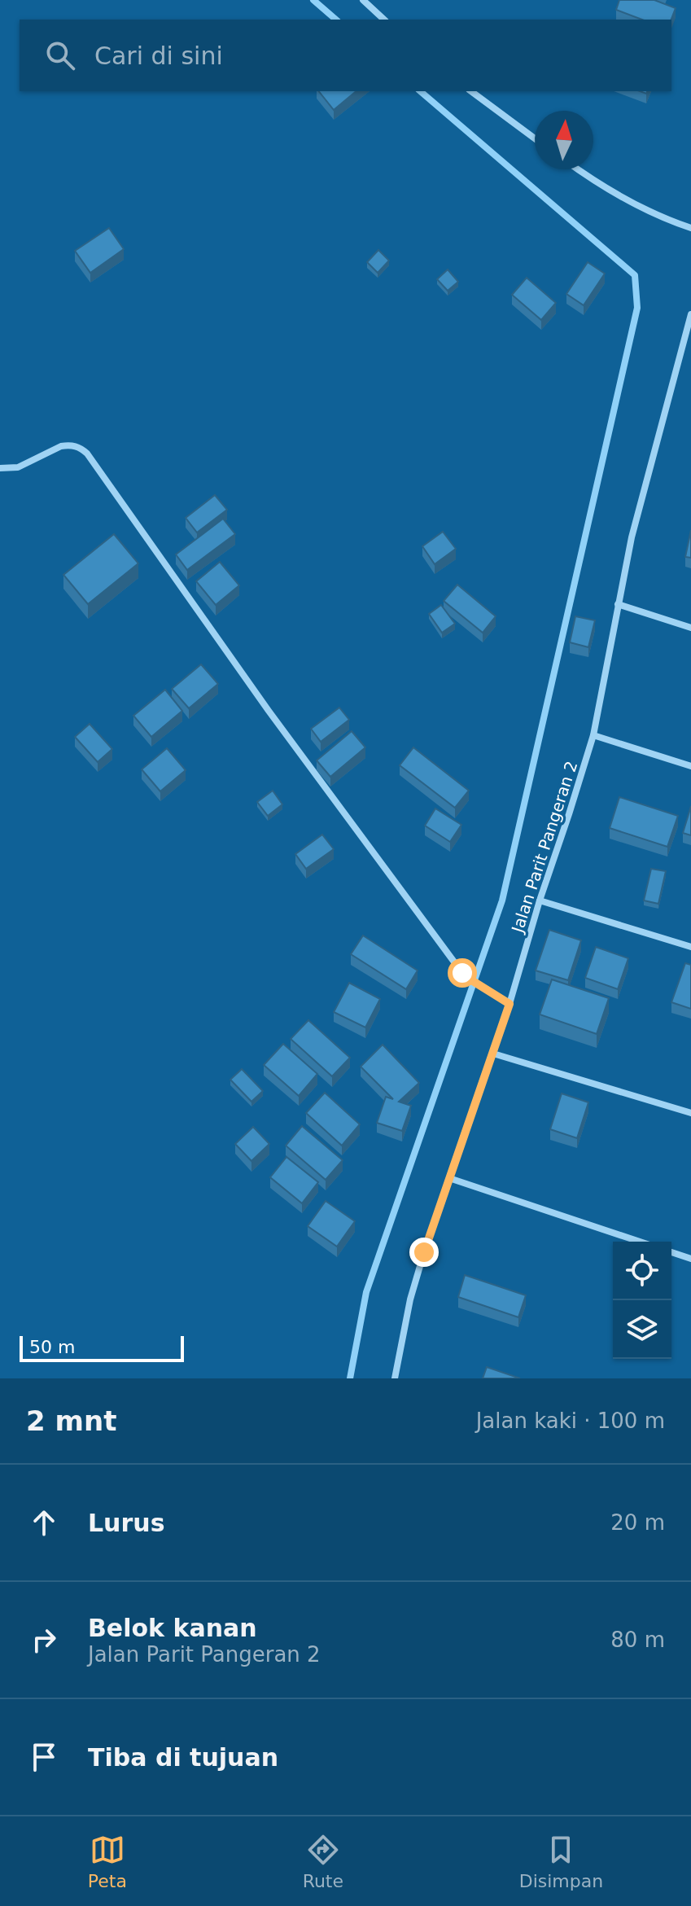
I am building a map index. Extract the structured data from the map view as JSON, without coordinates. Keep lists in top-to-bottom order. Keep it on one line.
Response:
{"streets":{"street":["Jalan Parit Pangeran 2"]},"scale_bar":"50 m","north":"top","page":{"search":"Cari di sini","scale":"50 m","heading":["2 mnt","Jalan kaki · 100 m"],"list":[["Lurus","20 m"],["Belok kanan","Jalan Parit Pangeran 2","80 m"],"Tiba di tujuan"],"nav":["Peta","Rute","Disimpan"]}}
